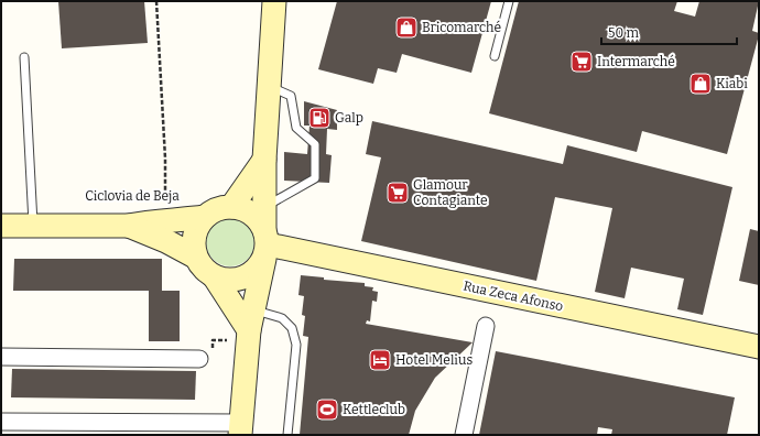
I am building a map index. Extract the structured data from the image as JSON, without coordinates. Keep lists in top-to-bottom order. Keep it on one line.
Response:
{"streets":{"main road":["Rua Zeca Afonso"]},"places":{"shop":["Bricomarché","Kiabi"],"supermarket":["Intermarché","Glamour Contagiante"],"fuel station":["Galp"],"hotel":["Hotel Melius"],"sports":["Kettleclub"]},"scale_bar":"50 m"}
